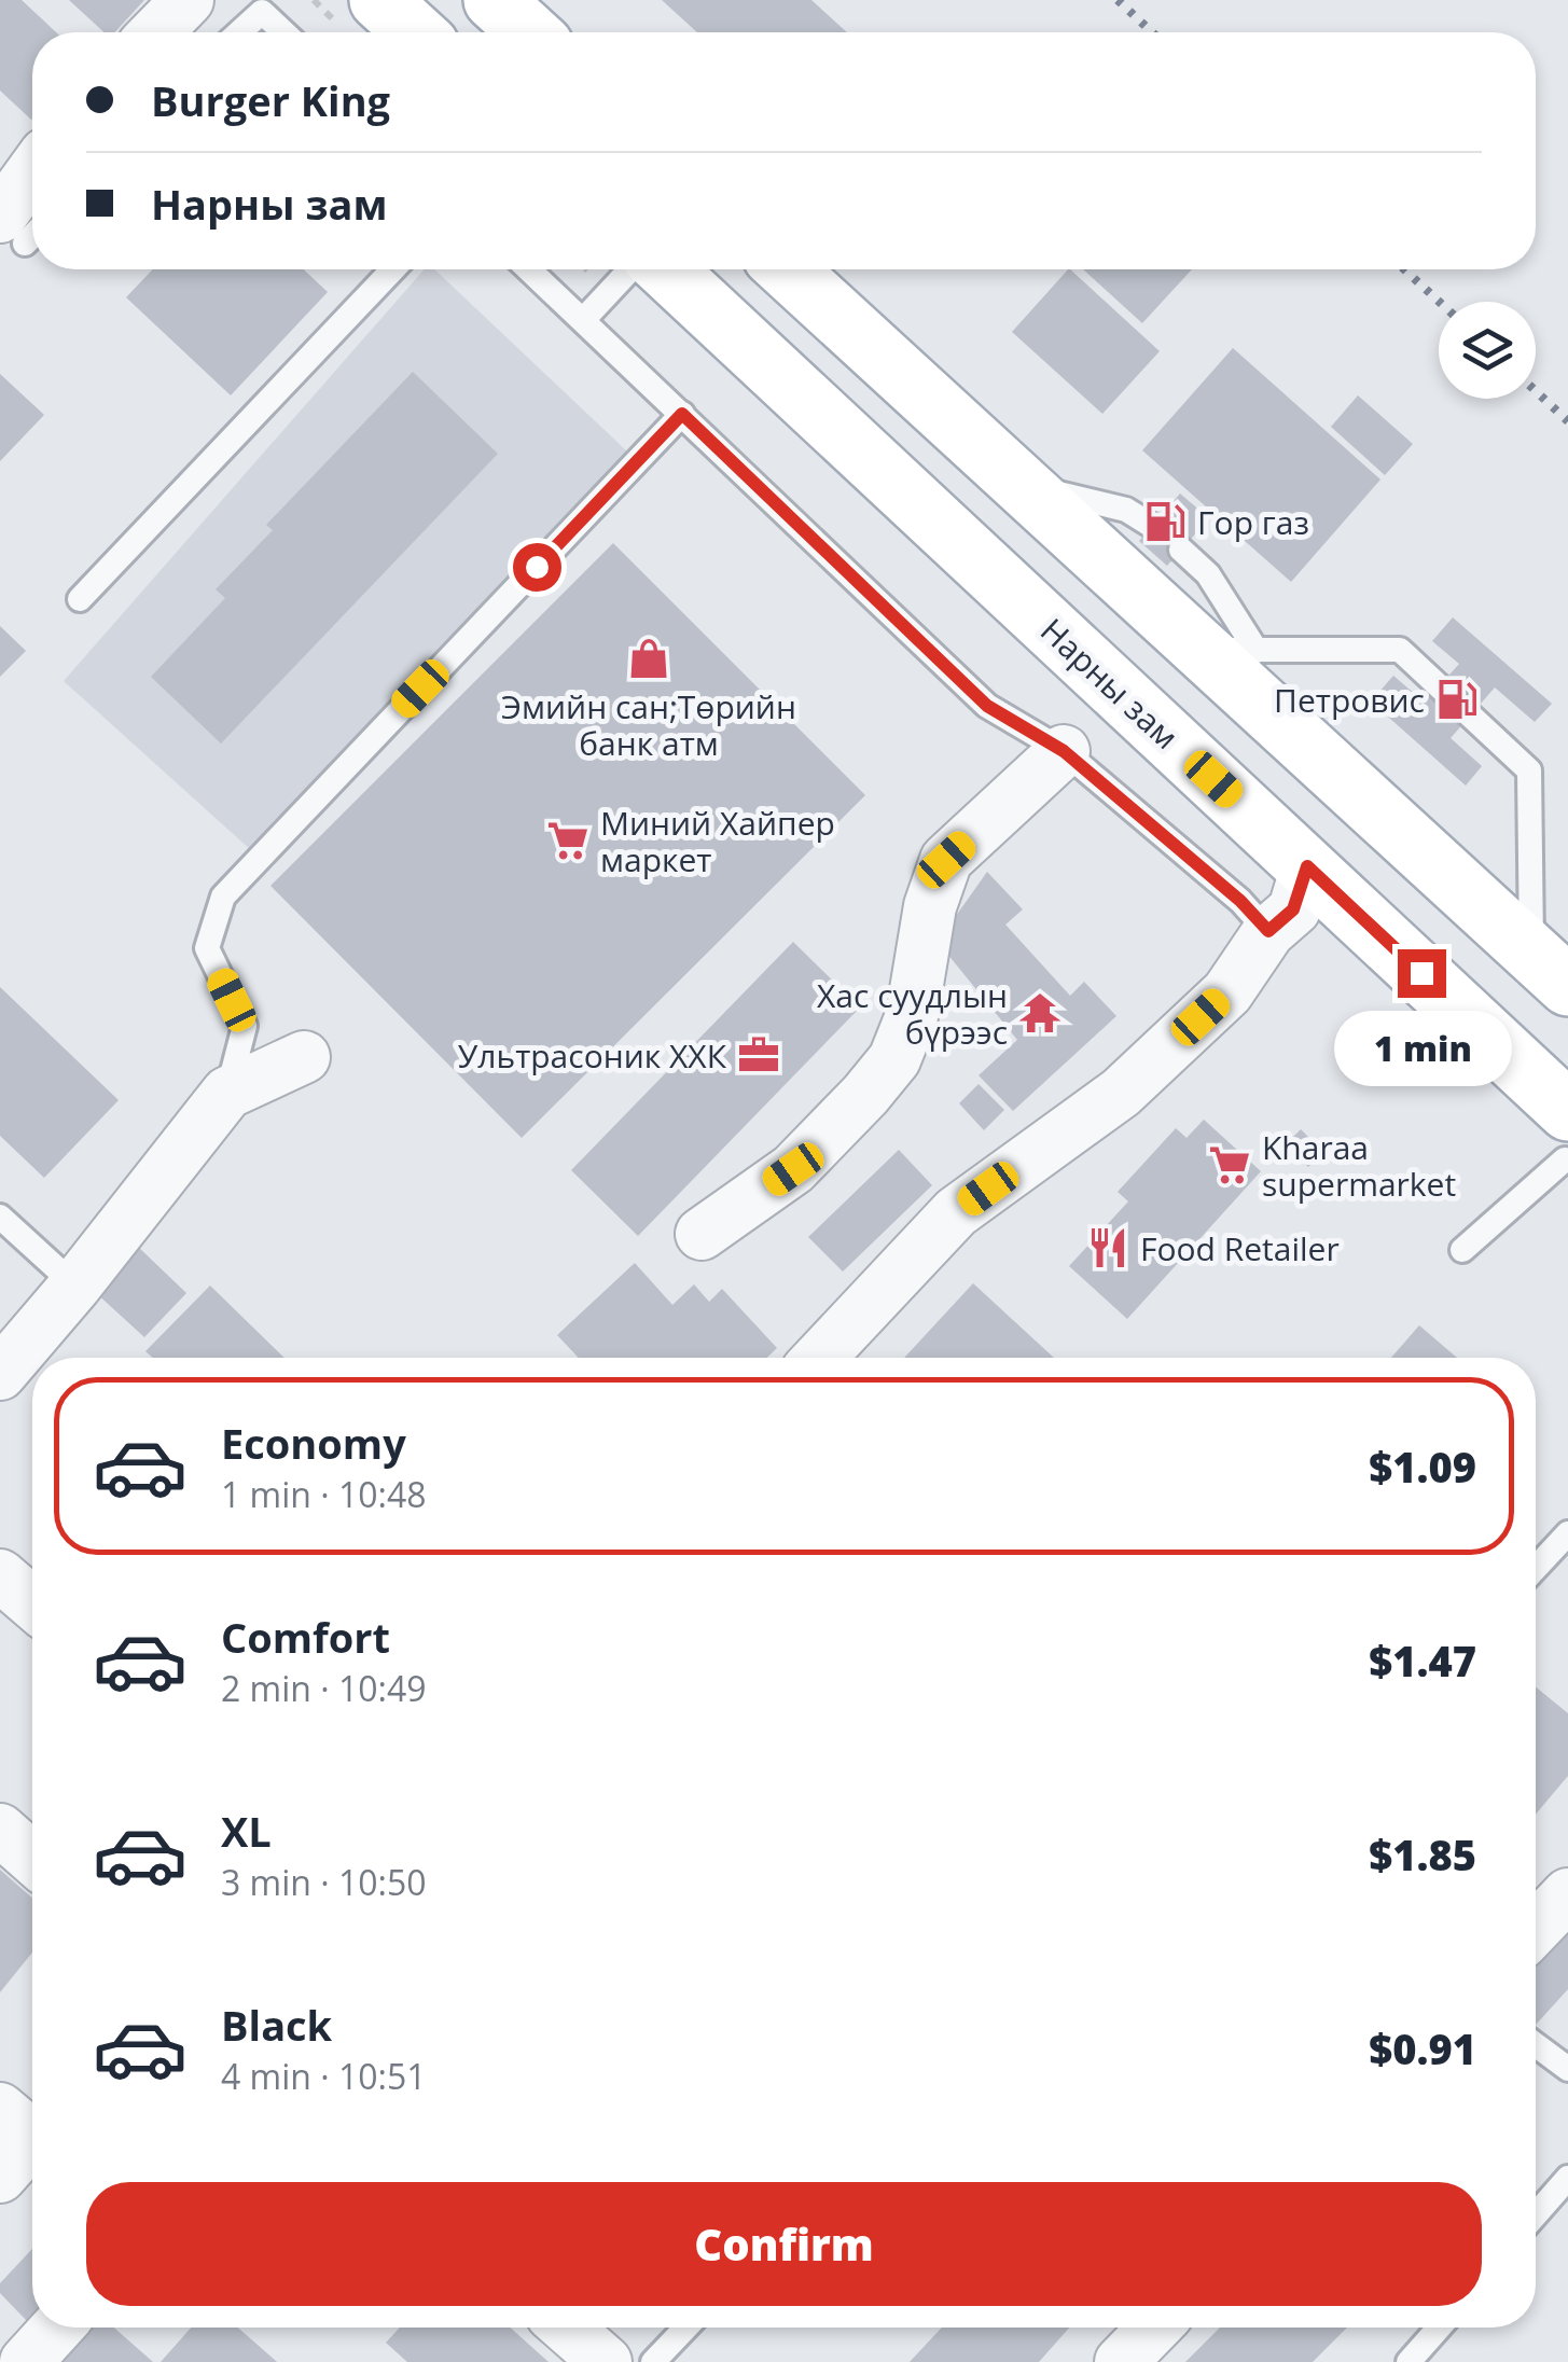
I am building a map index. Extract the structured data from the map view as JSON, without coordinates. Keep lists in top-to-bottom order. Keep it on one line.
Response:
{"streets":{"main road":["Нарны зам"]},"places":{"fuel station":["Гор газ","Петровис"],"shop":["Эмийн сан;Төрийн банк атм"],"supermarket":["Миний Хайпер маркет","Kharaa supermarket"],"temple":["Хас суудлын бүрээс"],"office":["Ультрасоник ХХК"],"restaurant":["Food Retailer"]},"page":{"banner":["Burger King","Нарны зам"],"bubble":"1 min","list":[{"name":"Economy","note":"1 min · 10:48","value":"$1.09"},{"name":"Comfort","note":"2 min · 10:49","value":"$1.47"},{"name":"XL","note":"3 min · 10:50","value":"$1.85"},{"name":"Black","note":"4 min · 10:51","value":"$0.91"}],"buttons":"Confirm"}}
